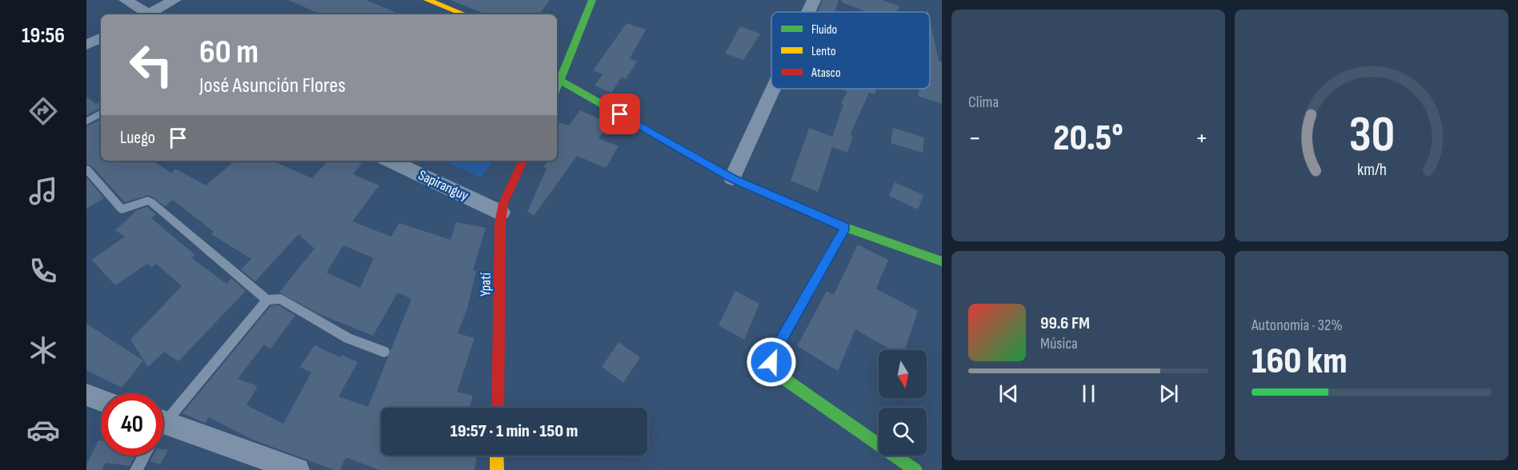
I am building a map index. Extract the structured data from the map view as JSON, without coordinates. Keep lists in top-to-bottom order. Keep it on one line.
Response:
{"streets":{"street":["Sapiranguy","Ypatí"]},"crossings":[["Sapiranguy","Ypatí"]],"legend":["Fluido","Lento","Atasco"],"north":"bottom","page":{"tabs":"19:56","tile":["Clima",["Autonomía · 32%","160 km"]],"turn":["60 m","José Asunción Flores"],"then":"Luego","heat":["−","20.5°","+"],"song":["99.6 FM","Música"],"limit":"40","trip":"19:57 · 1 min · 150 m","gauge":["30","km/h"]}}
